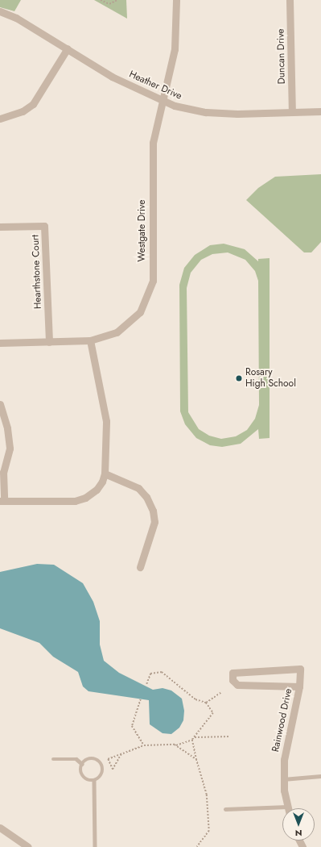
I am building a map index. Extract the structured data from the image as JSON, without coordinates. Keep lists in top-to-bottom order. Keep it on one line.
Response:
{"streets":{"street":["Duncan Drive","Heather Drive","Westgate Drive","Hearthstone Court","Rainwood Drive"]},"crossings":[["Duncan Drive","Heather Drive"],["Heather Drive","Westgate Drive"],["Westgate Drive","Hearthstone Court"]],"places":["Rosary High School"],"north":"bottom"}
